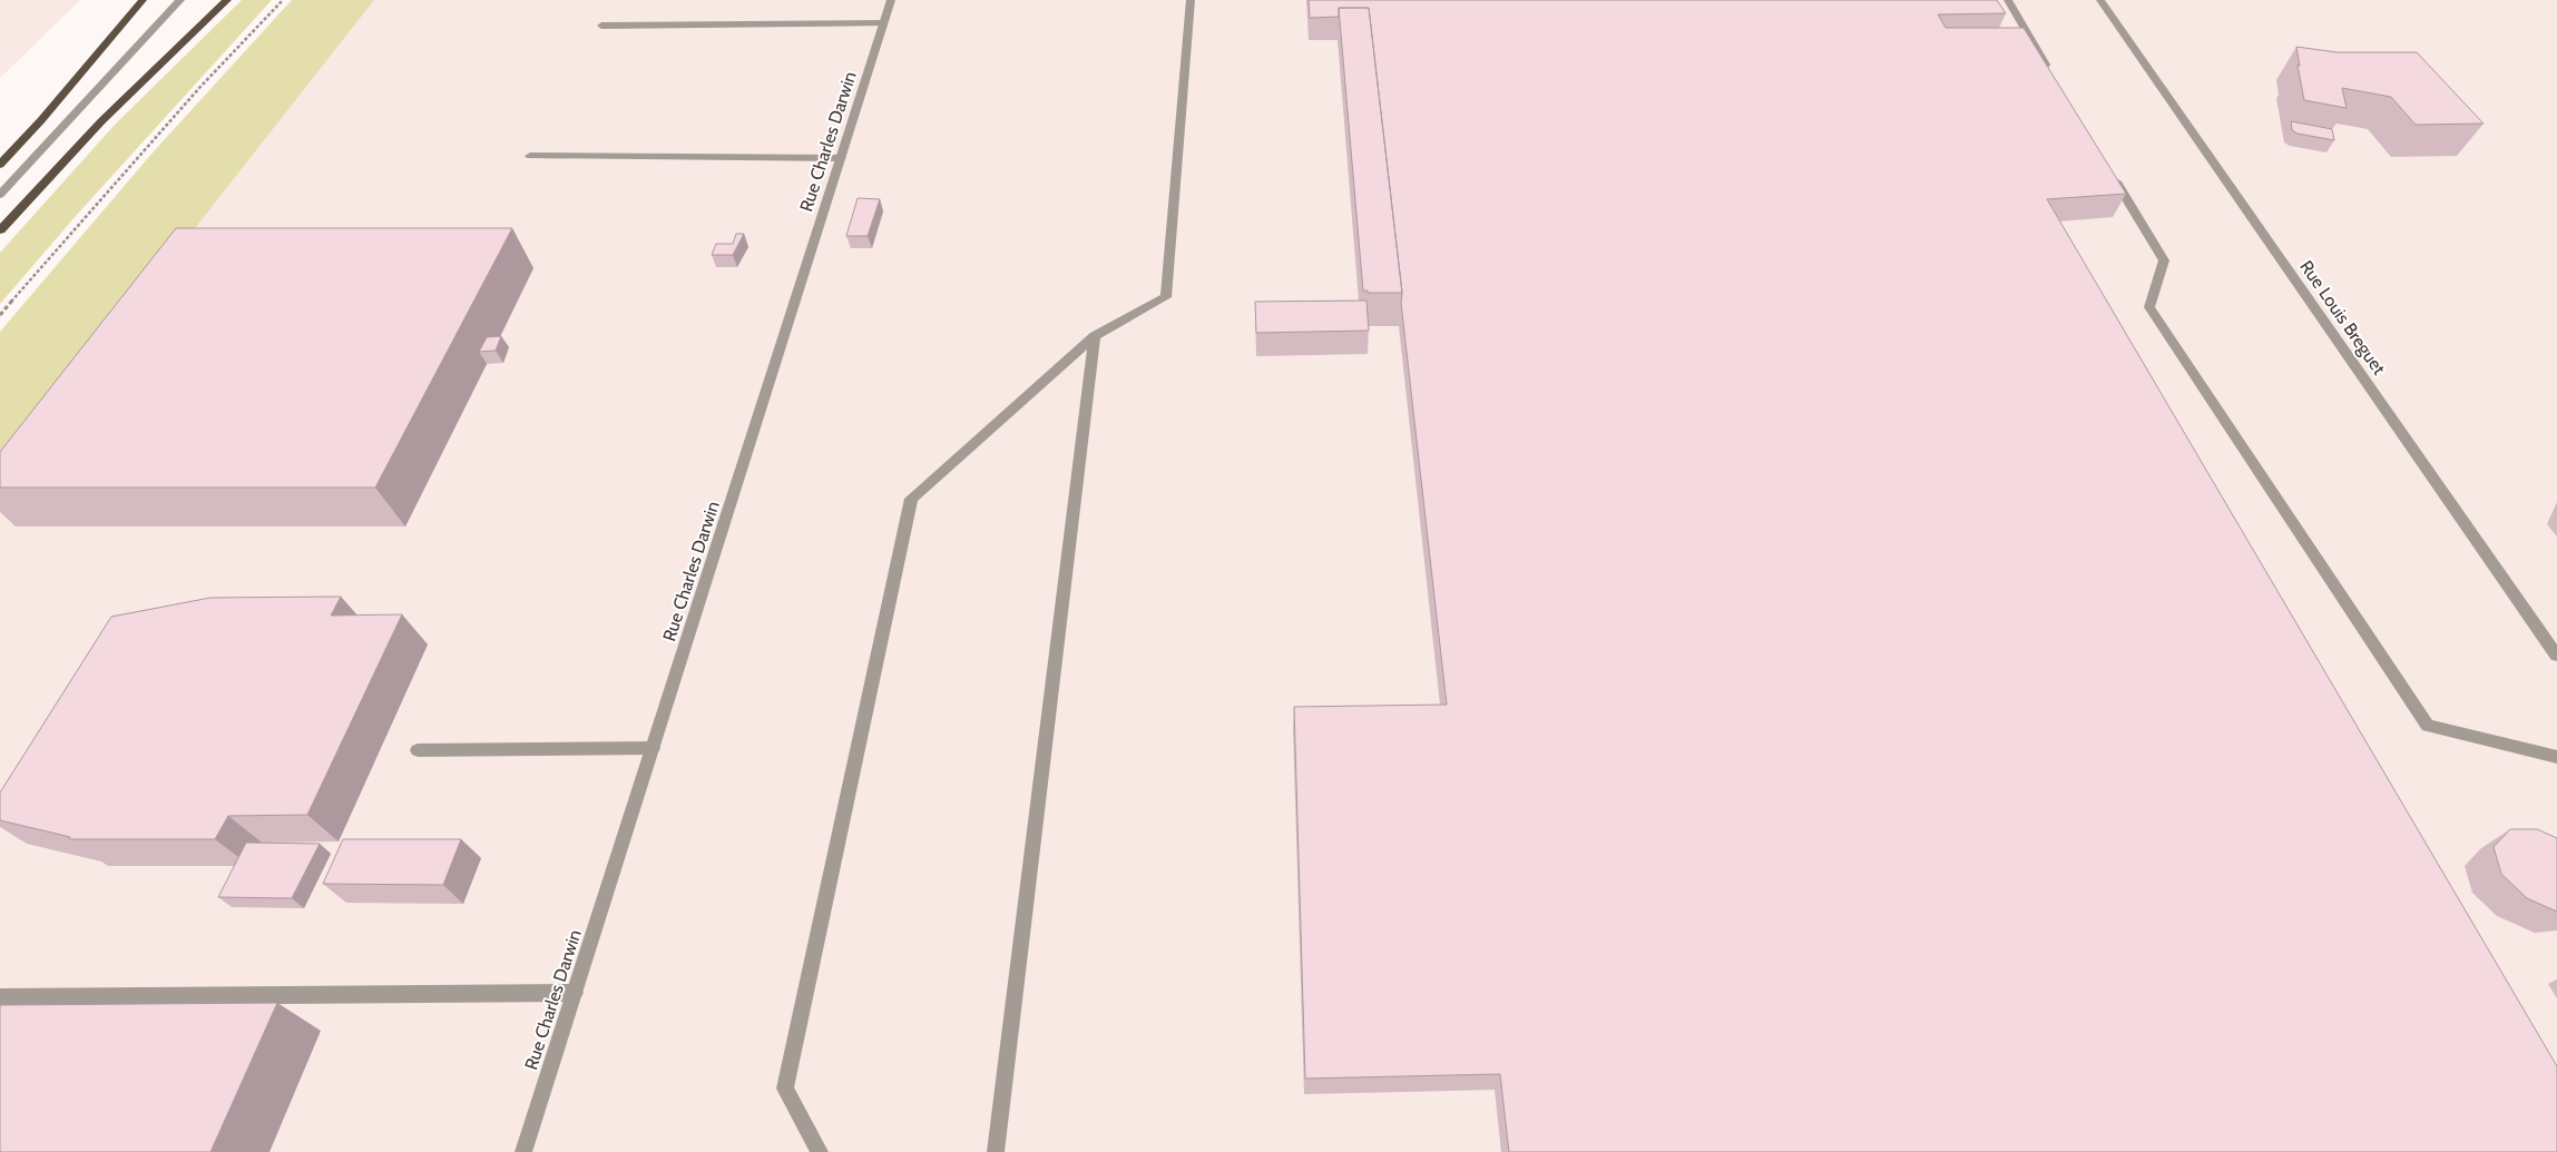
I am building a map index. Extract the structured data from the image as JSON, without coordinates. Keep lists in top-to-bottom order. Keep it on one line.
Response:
{"streets":{"street":["Rue Charles Darwin","Rue Louis Breguet"]}}
